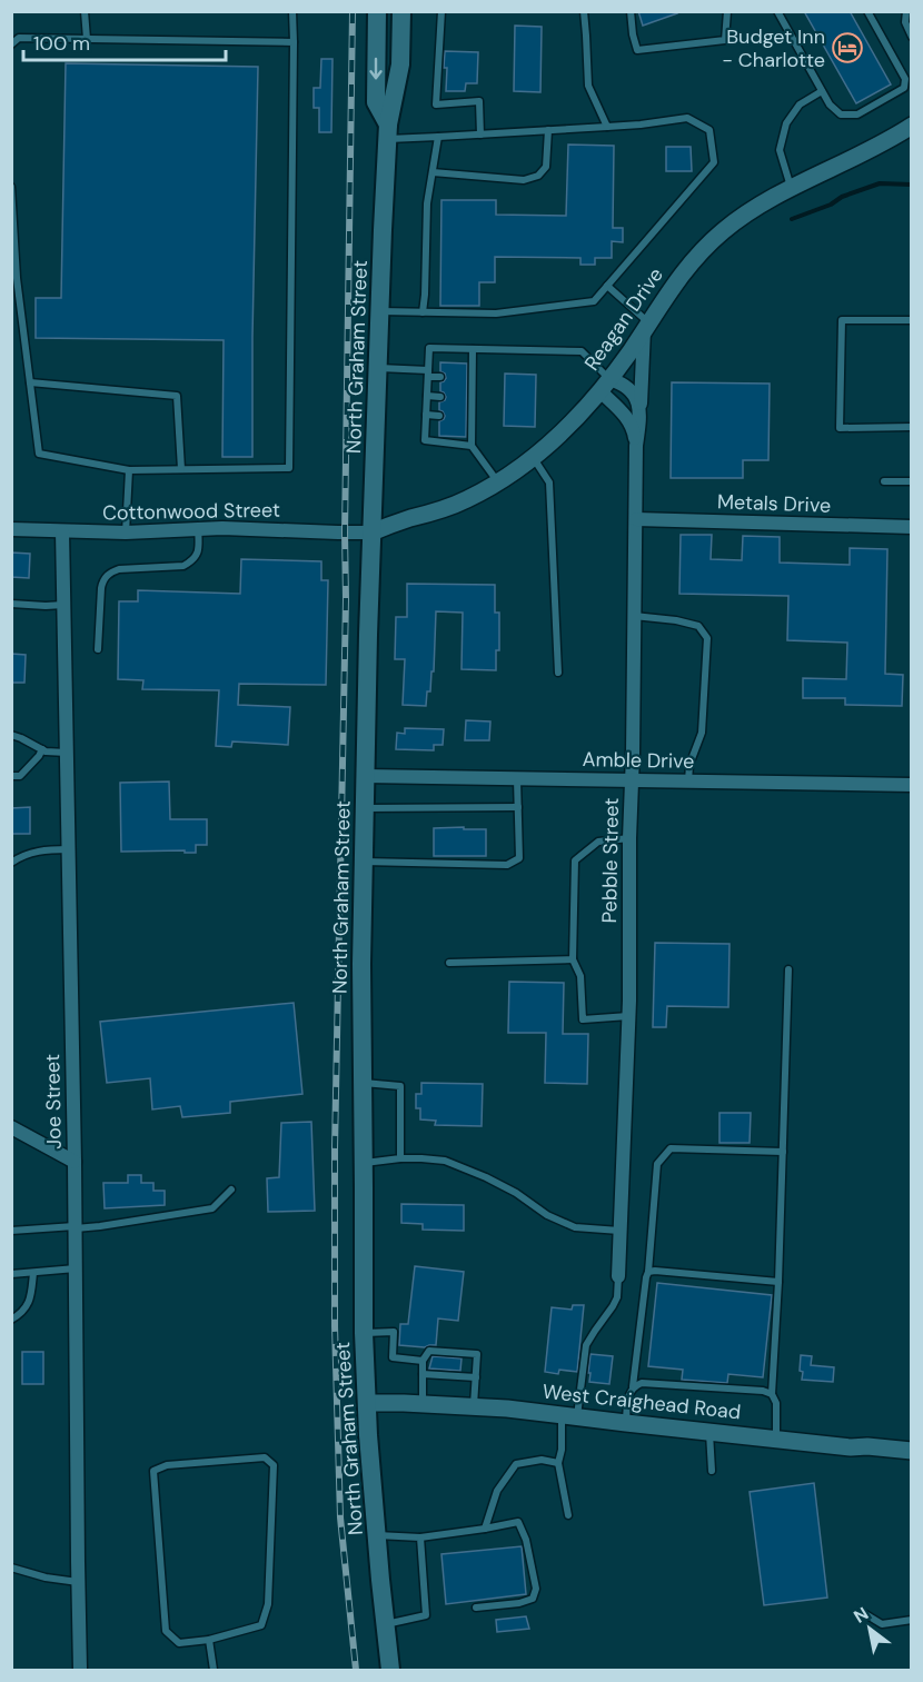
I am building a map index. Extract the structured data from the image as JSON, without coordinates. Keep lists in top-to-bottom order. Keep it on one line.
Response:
{"streets":{"main road":["North Graham Street"],"street":["Reagan Drive","Metals Drive","Cottonwood Street","Amble Drive","Pebble Street","Joe Street","West Craighead Road"]},"crossings":[["Reagan Drive","North Graham Street"],["Reagan Drive","Cottonwood Street"],["Reagan Drive","Pebble Street"],["North Graham Street","Cottonwood Street"],["North Graham Street","Amble Drive"],["North Graham Street","West Craighead Road"],["Metals Drive","Pebble Street"],["Cottonwood Street","Joe Street"],["Amble Drive","Pebble Street"]],"places":{"hotel":["Budget Inn - Charlotte"]},"scale_bar":"100 m","north":"top left"}
